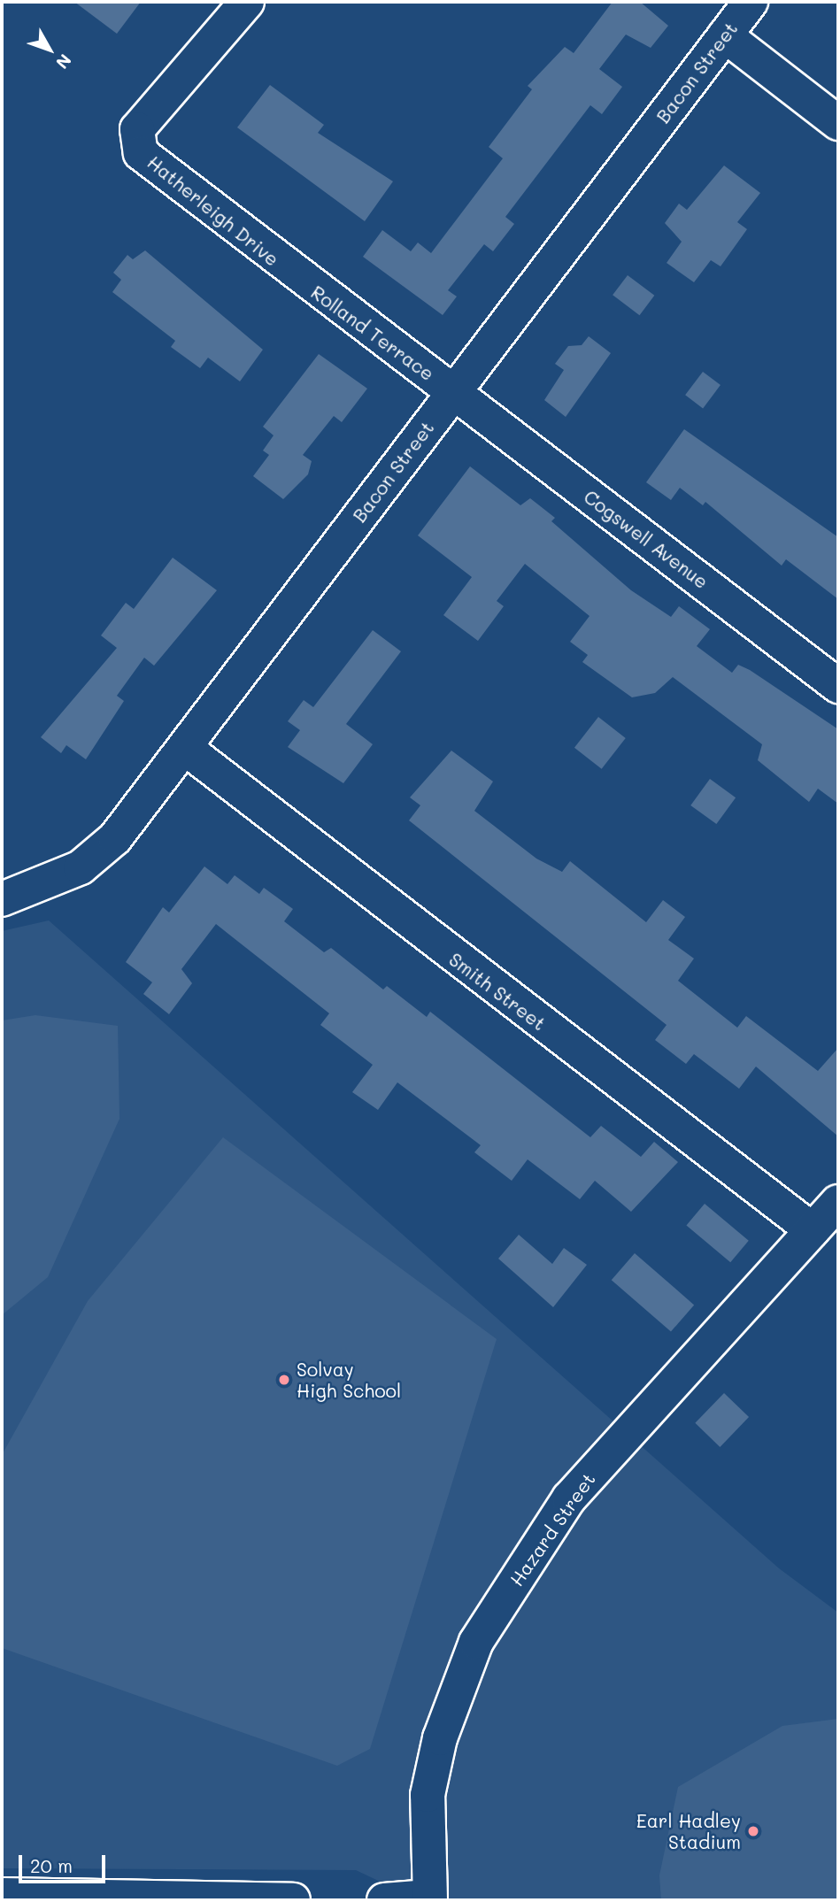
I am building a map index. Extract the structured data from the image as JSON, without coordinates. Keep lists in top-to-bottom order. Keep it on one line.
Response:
{"streets":{"street":["Bacon Street","Hatherleigh Drive","Rolland Terrace","Cogswell Avenue","Smith Street","Hazard Street"]},"crossings":[["Bacon Street","Rolland Terrace"],["Bacon Street","Cogswell Avenue"],["Bacon Street","Smith Street"],["Hatherleigh Drive","Rolland Terrace"],["Rolland Terrace","Cogswell Avenue"],["Smith Street","Hazard Street"]],"places":["Solvay High School","Earl Hadley Stadium"],"scale_bar":"20 m","north":"bottom right"}
